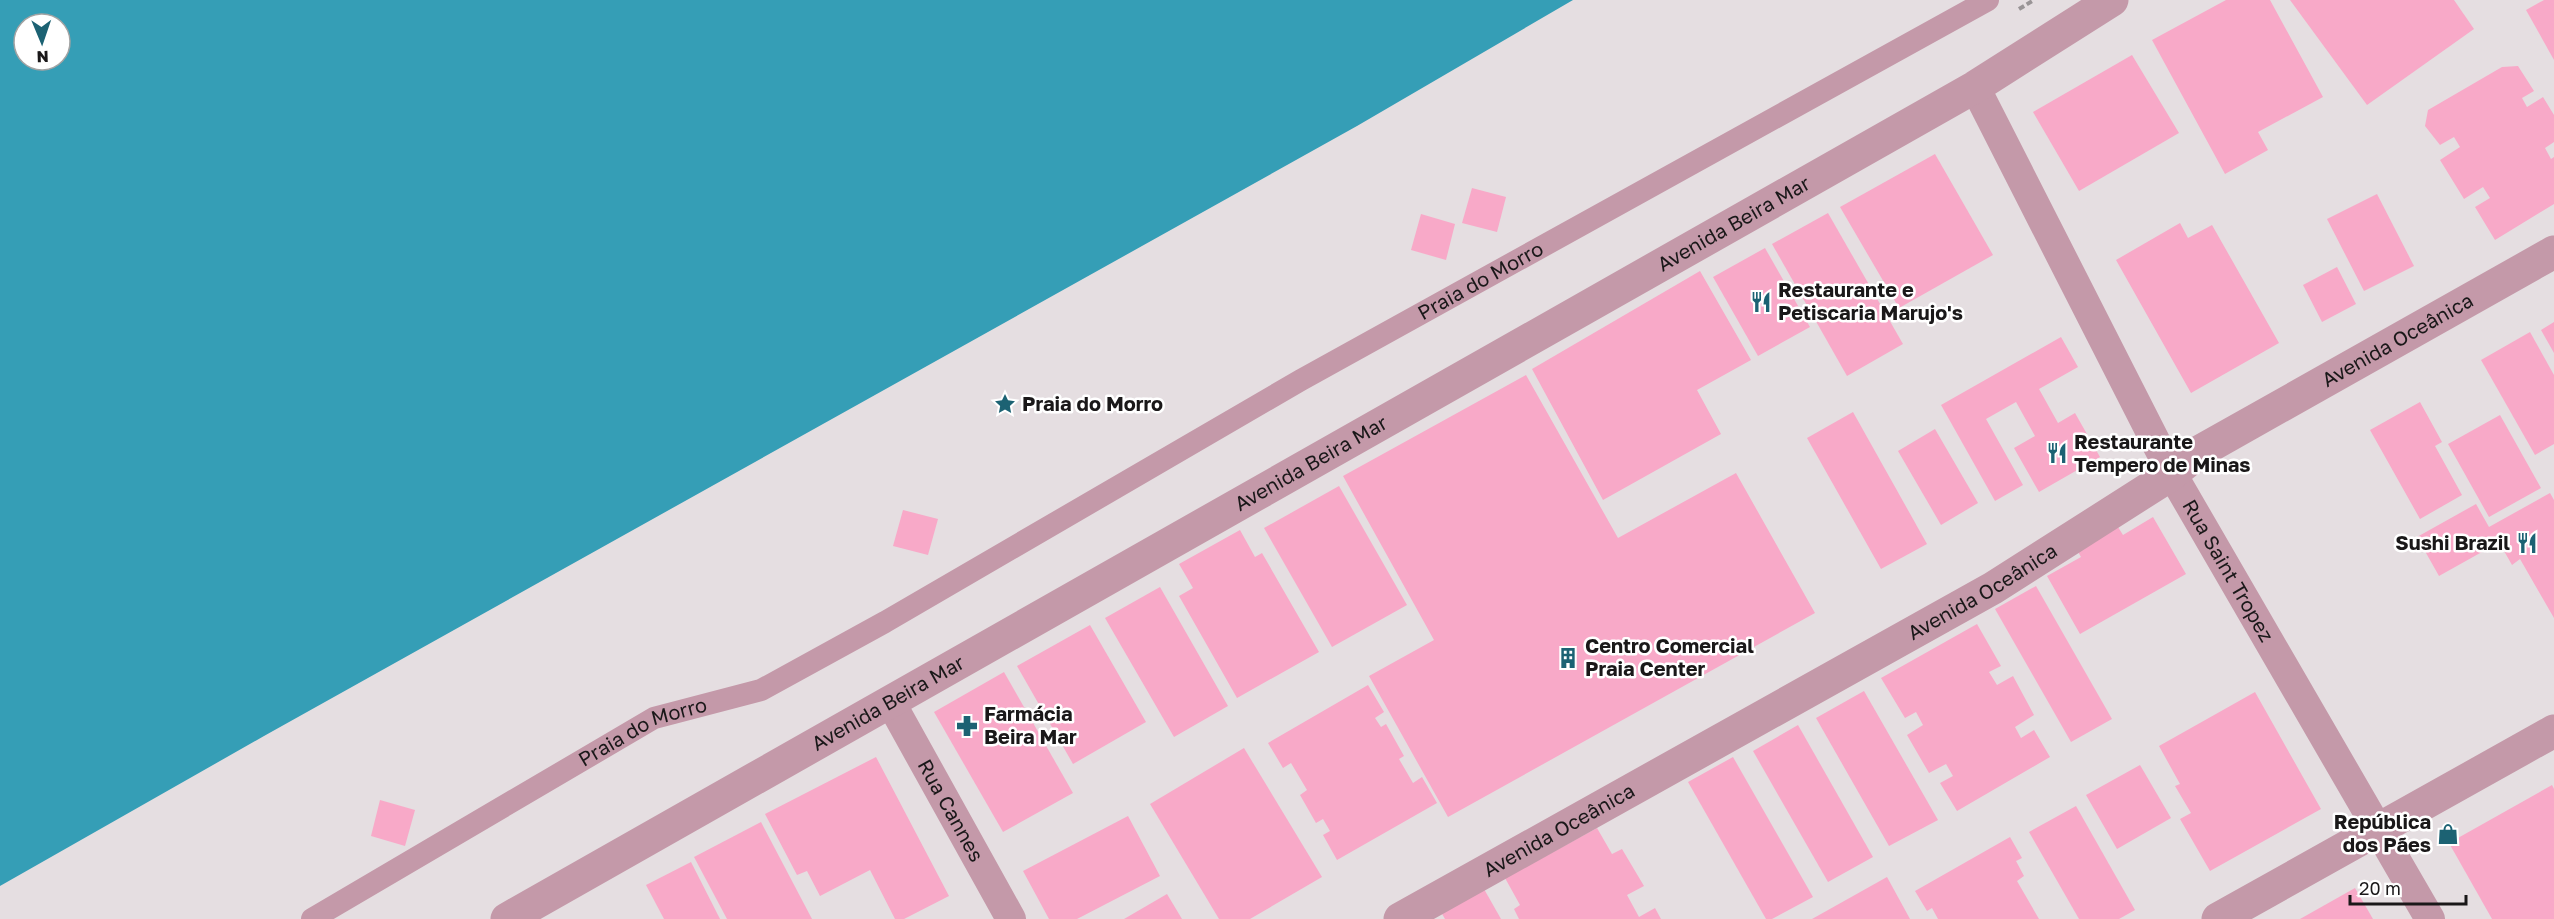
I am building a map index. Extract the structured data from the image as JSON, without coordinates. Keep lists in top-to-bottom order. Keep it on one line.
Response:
{"streets":{"street":["Avenida Beira Mar","Praia do Morro","Avenida Oceânica","Rua Saint Tropez","Rua Cannes"]},"crossings":[["Avenida Beira Mar","Rua Saint Tropez"],["Avenida Beira Mar","Rua Cannes"],["Avenida Oceânica","Rua Saint Tropez"]],"places":{"restaurant":["Restaurante e Petiscaria Marujo's","Restaurante Tempero de Minas","Sushi Brazil"],"place":["Praia do Morro"],"building":["Centro Comercial Praia Center"],"pharmacy":["Farmácia Beira Mar"],"shop":["República dos Pães"]},"scale_bar":"20 m","north":"bottom"}
